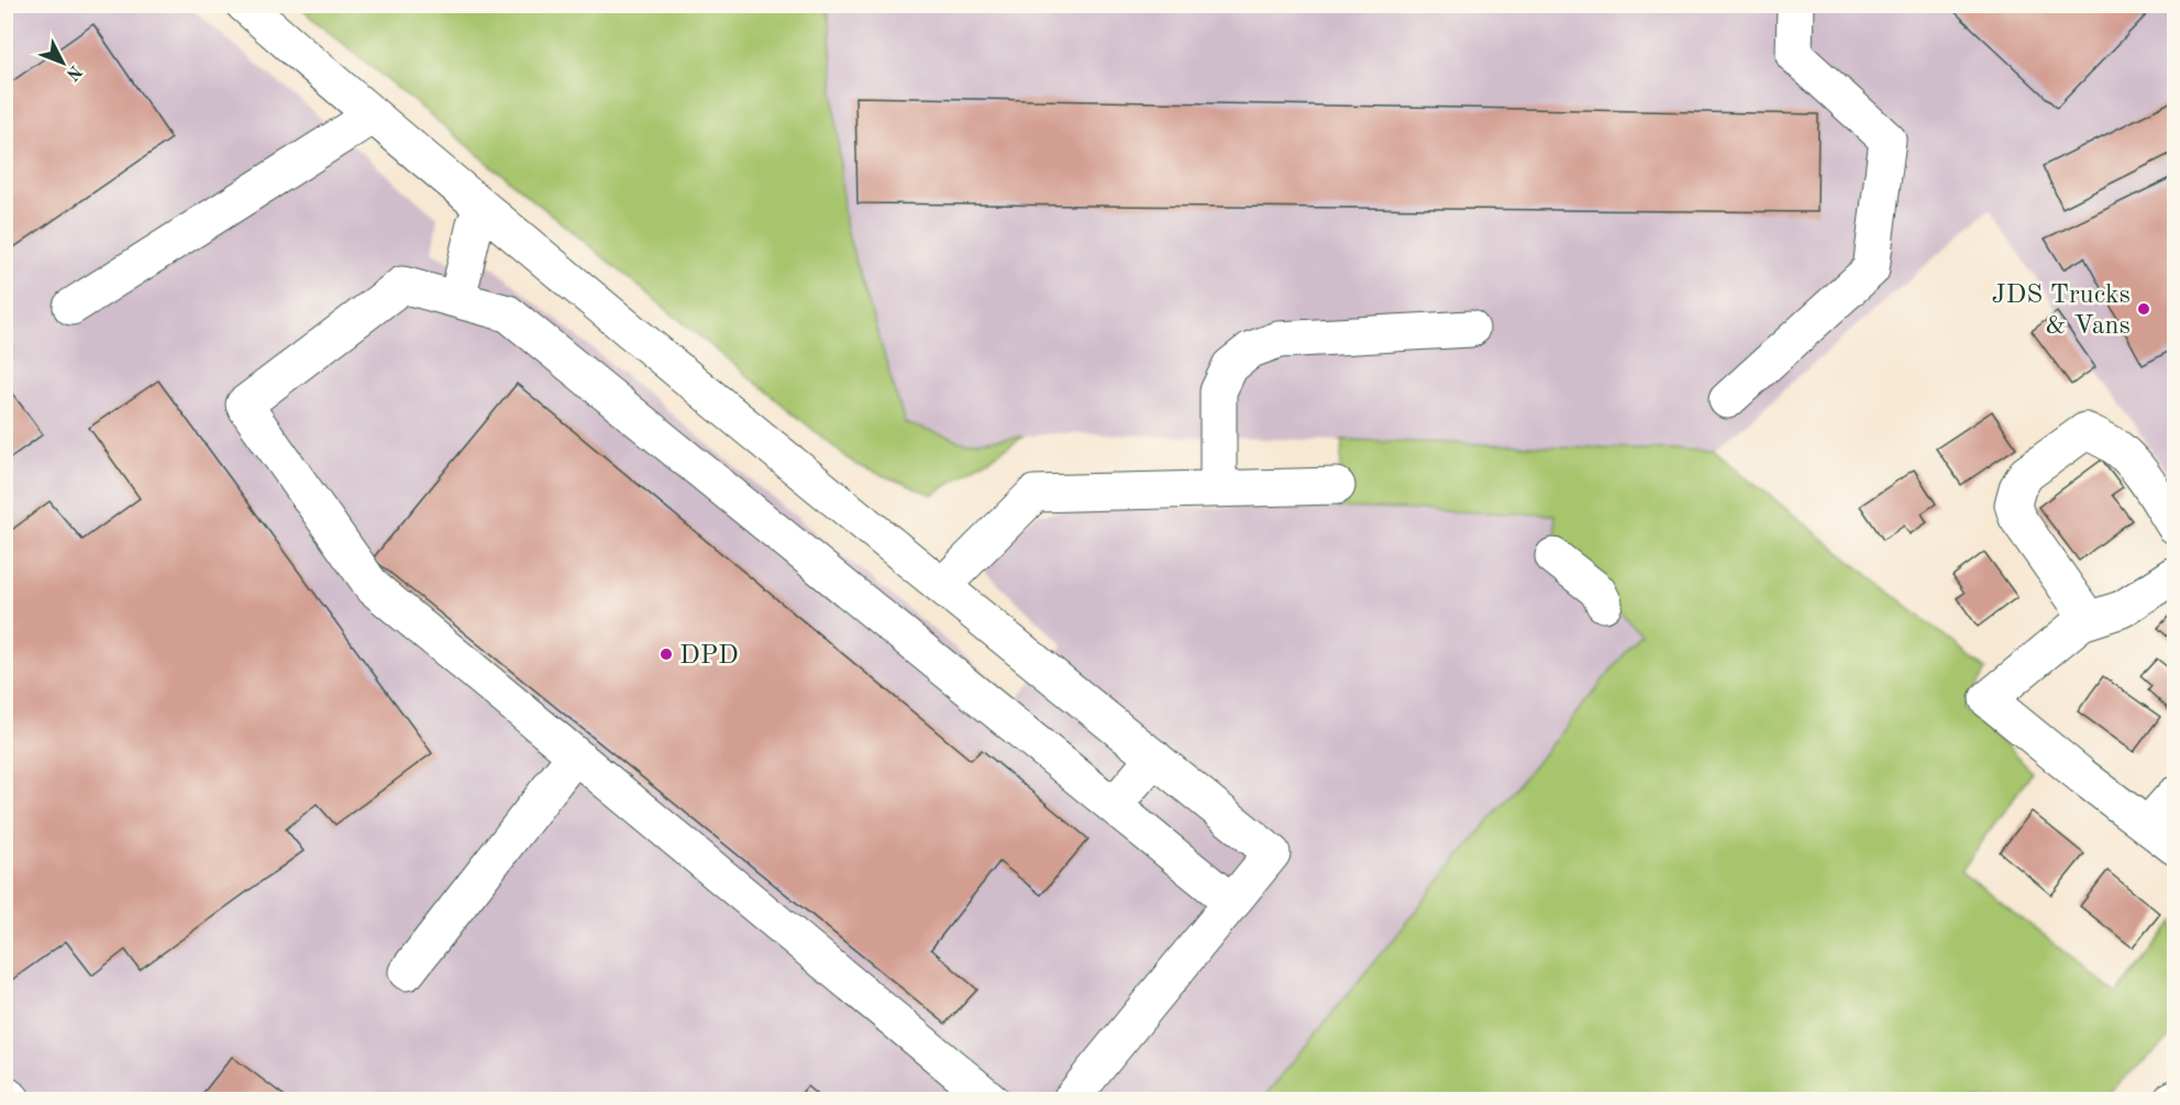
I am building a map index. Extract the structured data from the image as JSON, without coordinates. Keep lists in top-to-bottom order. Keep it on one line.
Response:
{"places":["JDS Trucks & Vans","DPD"],"north":"bottom right"}
